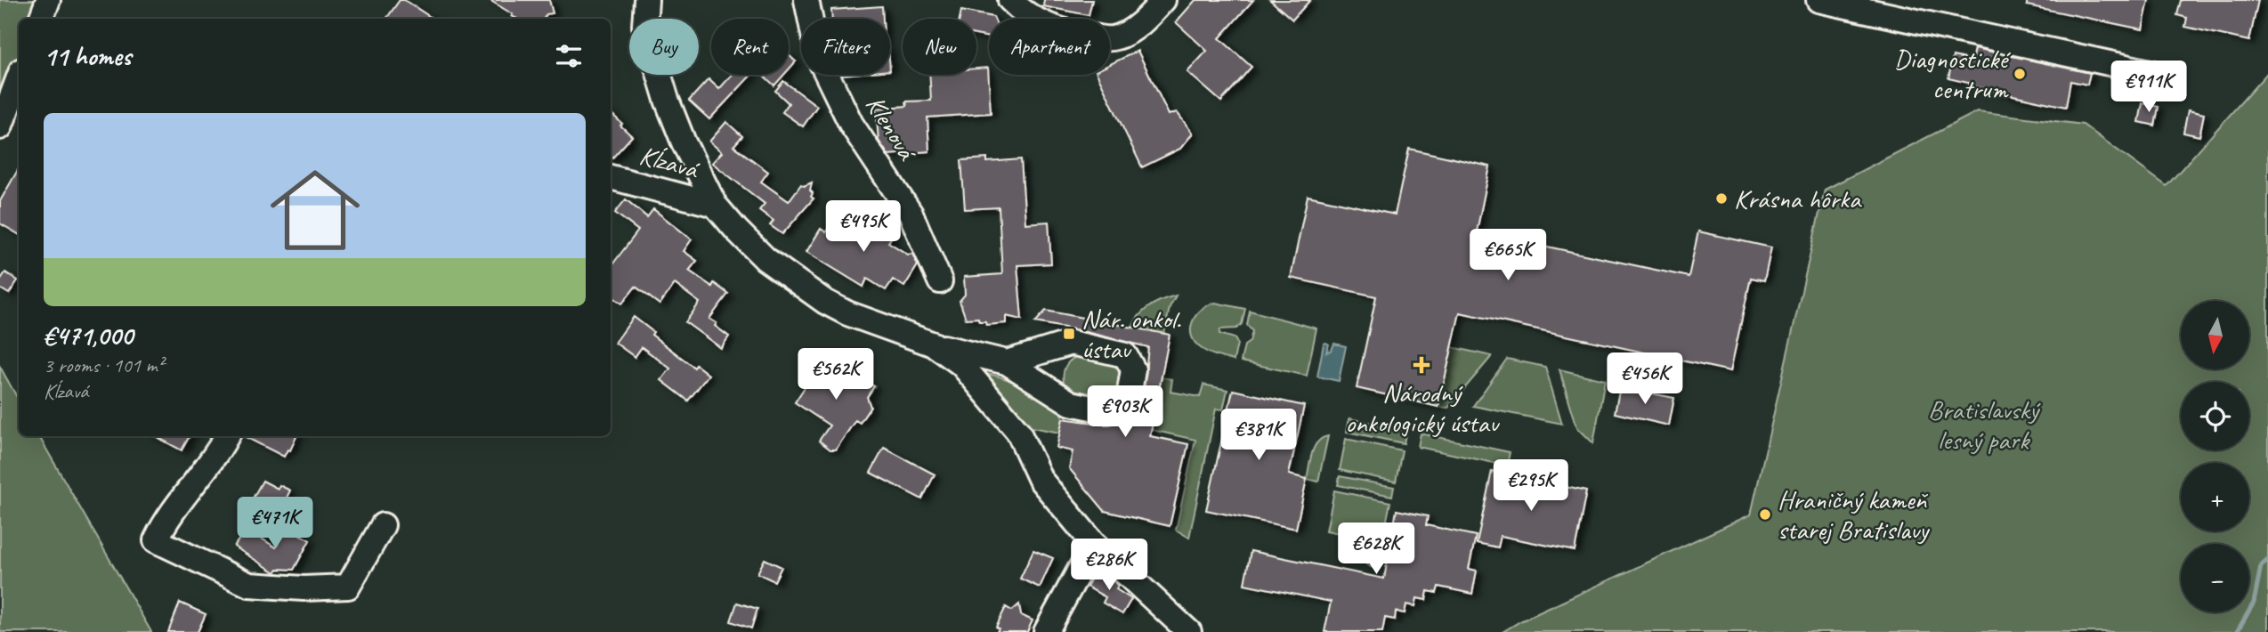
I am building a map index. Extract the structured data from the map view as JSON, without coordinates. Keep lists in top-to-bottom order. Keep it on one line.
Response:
{"streets":{"street":["Klenová","Kĺzavá"]},"parks":["Bratislavský lesný park"],"places":{"other":["Diagnostické centrum","Krásna hôrka","Hraničný kameň starej Bratislavy"],"transit":["Nár. onkol. ústav"],"health":["Národný onkologický ústav"]},"north":"bottom","page":{"chip":["Buy","Rent","Filters","New","Apartment"],"heading":"11 homes","price":["€911K","€495K","€665K","€562K","€456K","€903K","€381K","€295K","€471K","€628K","€286K"],"list":[{"name":"€471,000","note":"3 rooms · 101 m² · Kĺzavá"}],"map_buttons":["+","−"]}}
